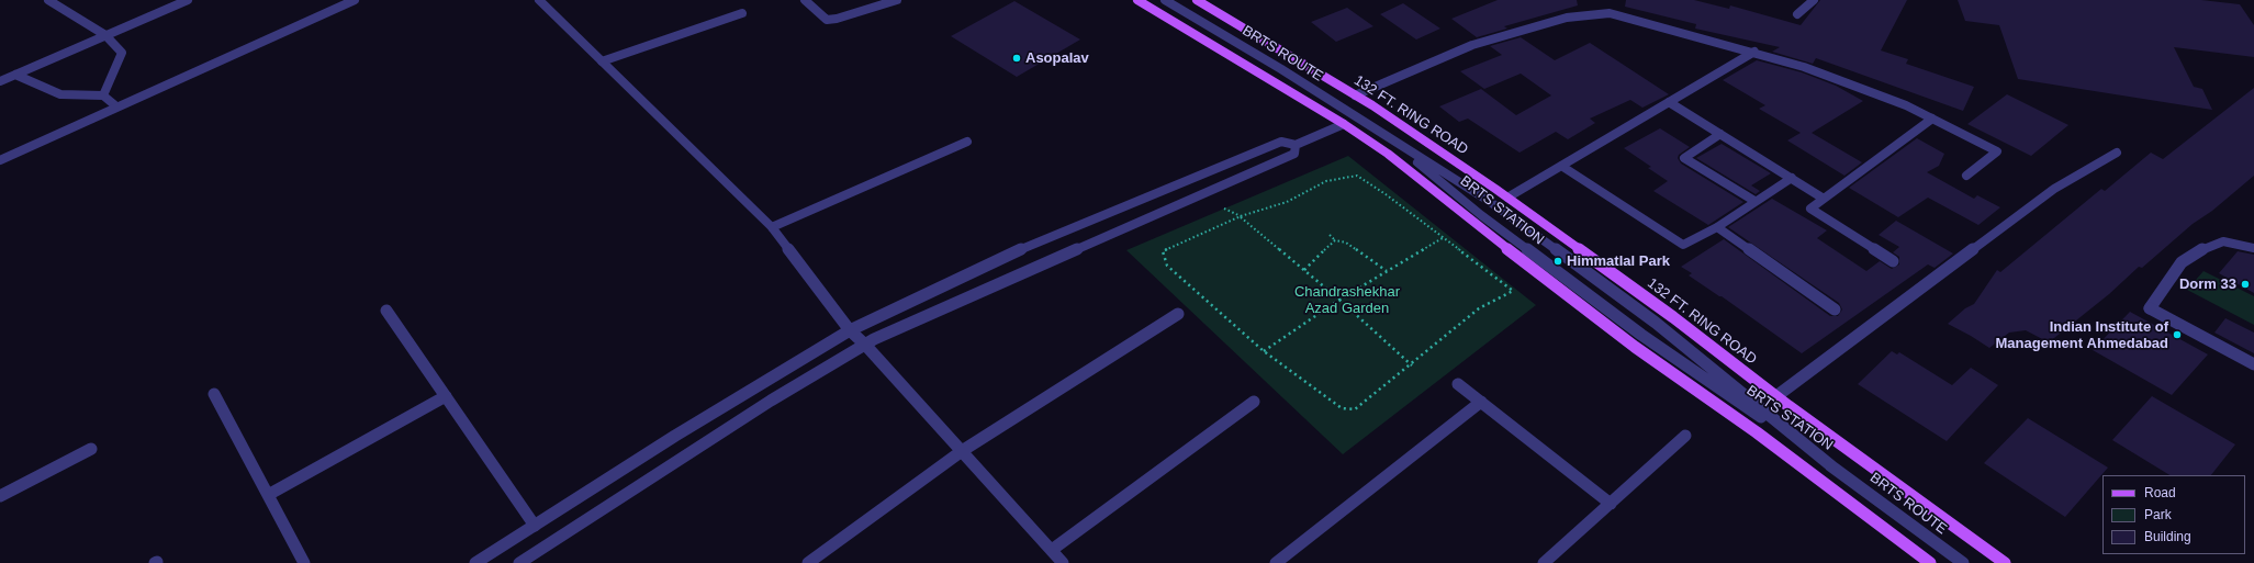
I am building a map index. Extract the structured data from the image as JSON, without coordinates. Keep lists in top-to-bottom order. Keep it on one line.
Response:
{"streets":{"main road":["132 FT. RING ROAD"],"street":["BRTS ROUTE","BRTS STATION"]},"crossings":[["BRTS ROUTE","BRTS STATION"]],"parks":["Chandrashekhar Azad Garden"],"places":["Asopalav","Himmatlal Park","Dorm 33","Indian Institute of Management Ahmedabad"],"legend":["Road","Park","Building"]}
